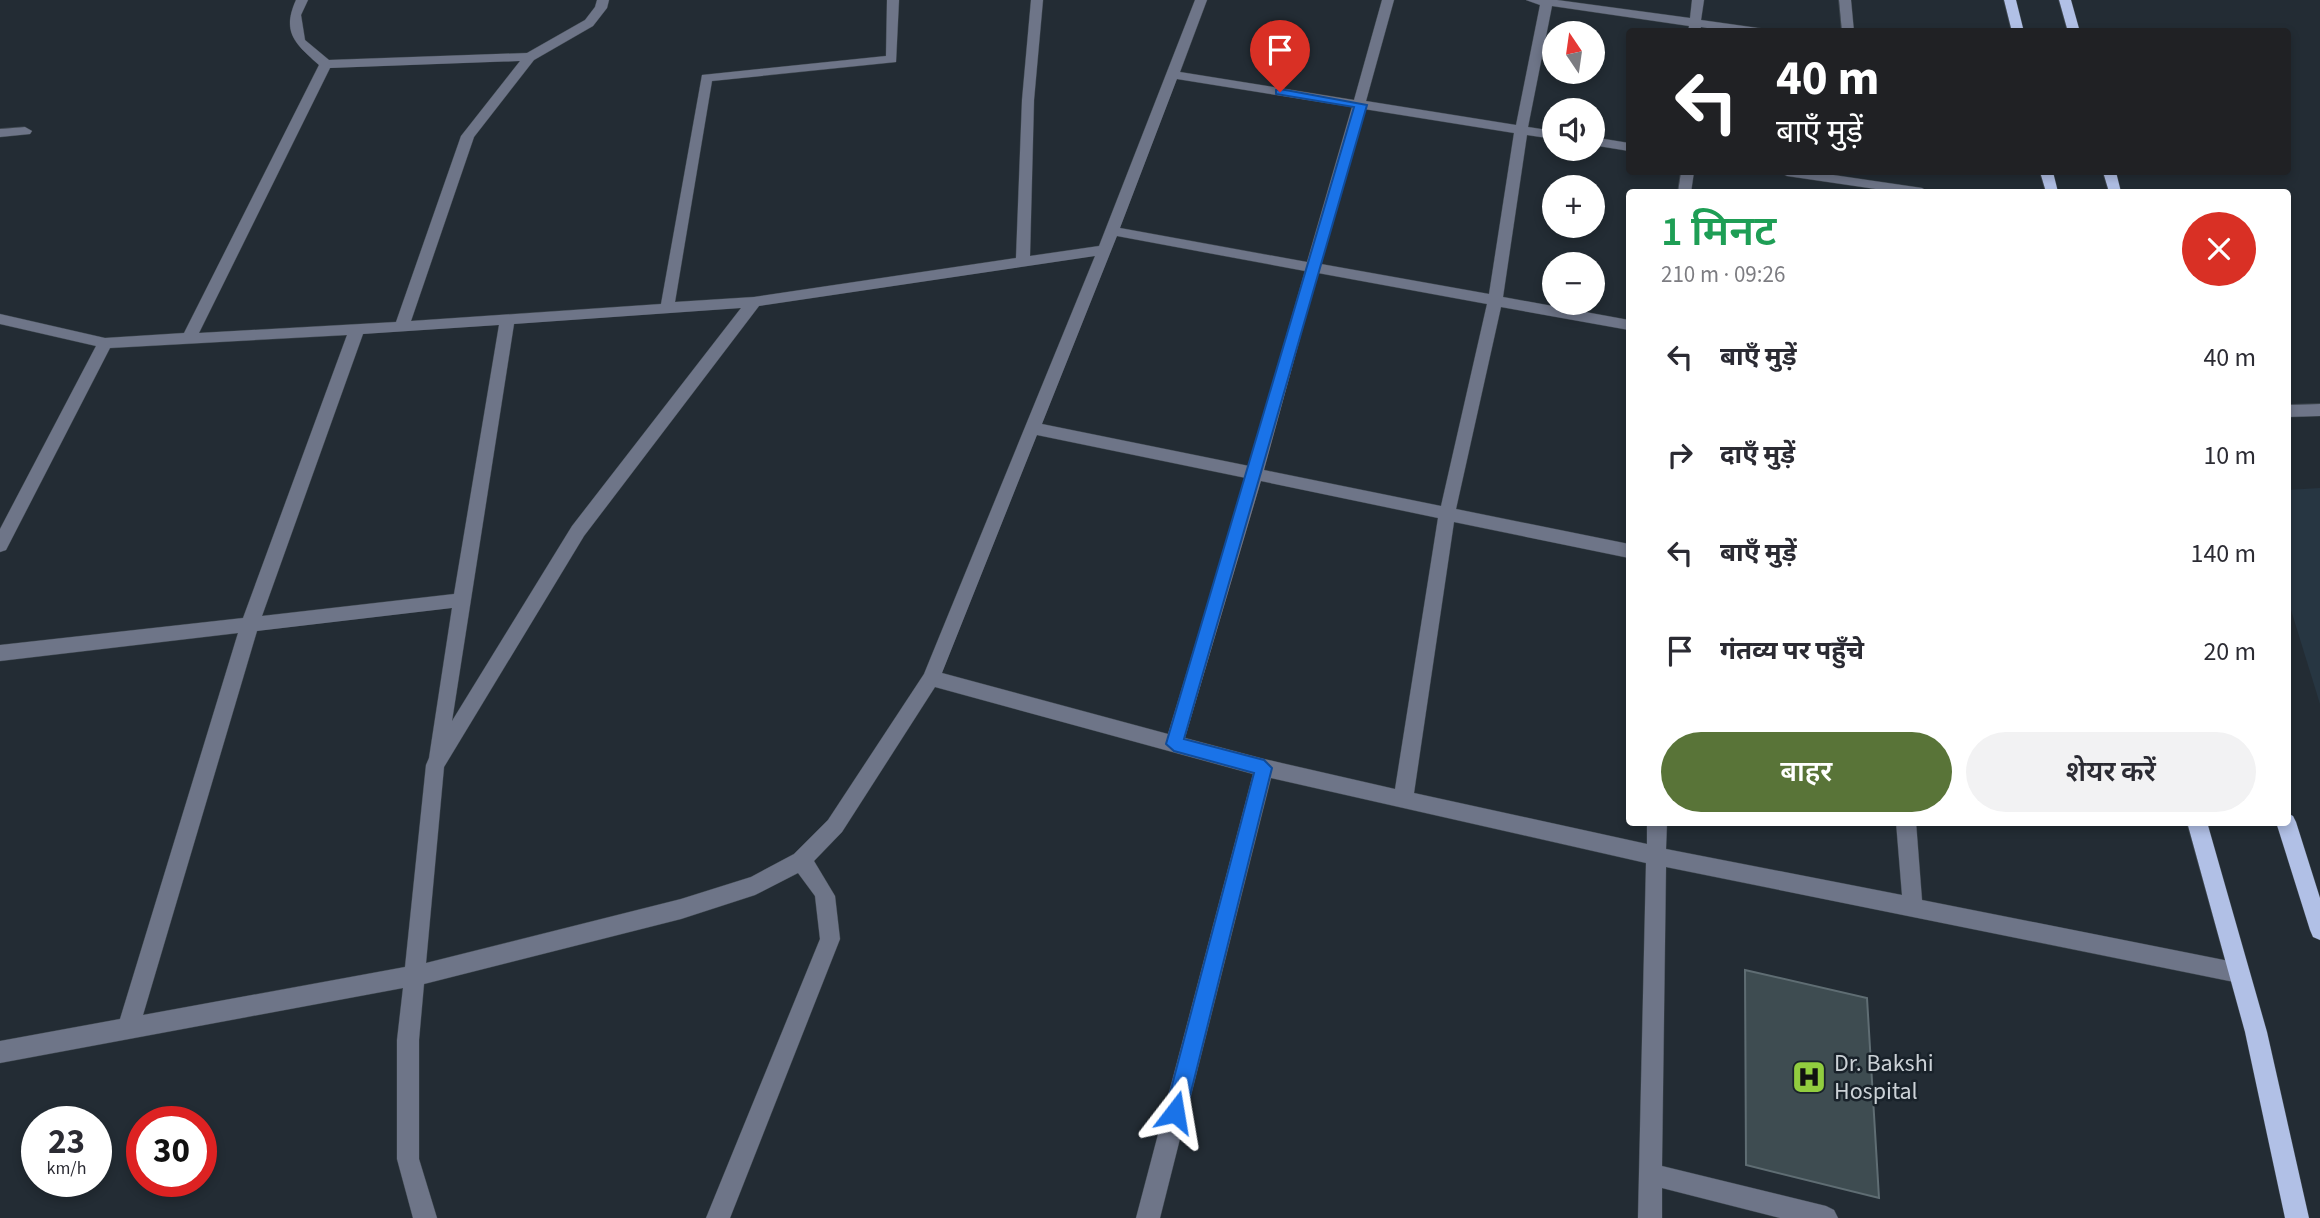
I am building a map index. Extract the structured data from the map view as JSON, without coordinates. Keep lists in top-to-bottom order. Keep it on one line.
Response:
{"places":{"hospital":["Dr. Bakshi Hospital"]},"north":"top","page":{"map_buttons":["+","−"],"turn":["40 m","बाएँ मुड़ें"],"heading":["1 मिनट","210 m · 09:26"],"list":[{"name":"बाएँ मुड़ें","value":"40 m"},{"name":"दाएँ मुड़ें","value":"10 m"},{"name":"बाएँ मुड़ें","value":"140 m"},{"name":"गंतव्य पर पहुँचे","value":"20 m"}],"buttons":["बाहर","शेयर करें"],"speed":"23 km/h","limit":"30"}}
